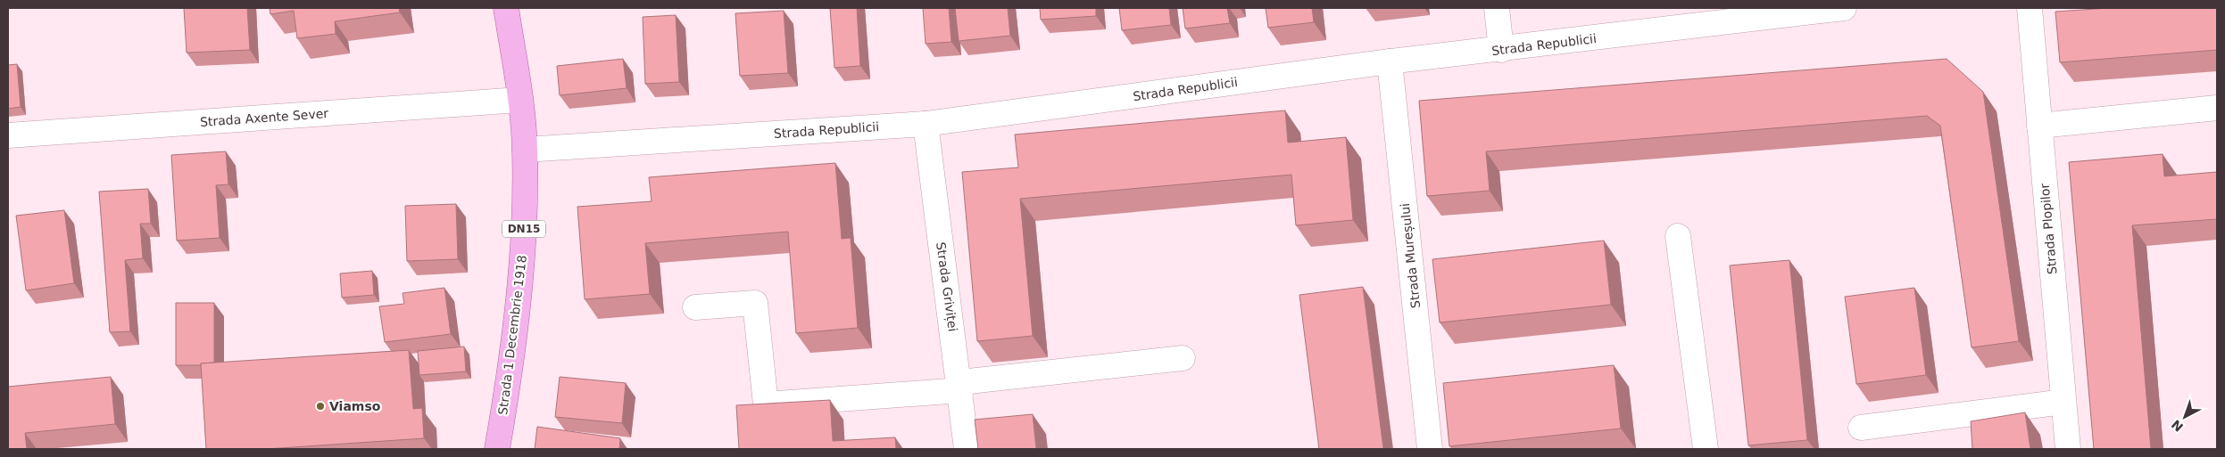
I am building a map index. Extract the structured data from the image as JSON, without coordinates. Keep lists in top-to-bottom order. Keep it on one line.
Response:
{"streets":{"main road":["DN15","Strada 1 Decembrie 1918"],"street":["Strada Republicii","Strada Axente Sever","Strada Plopilor","Strada Mureșului","Strada Griviței"]},"crossings":[["Strada Republicii","Strada Mureșului"],["Strada Republicii","Strada Griviței"],["Strada Republicii","Strada 1 Decembrie 1918"],["Strada Axente Sever","Strada 1 Decembrie 1918"]],"places":["Viamso"],"north":"bottom left"}
